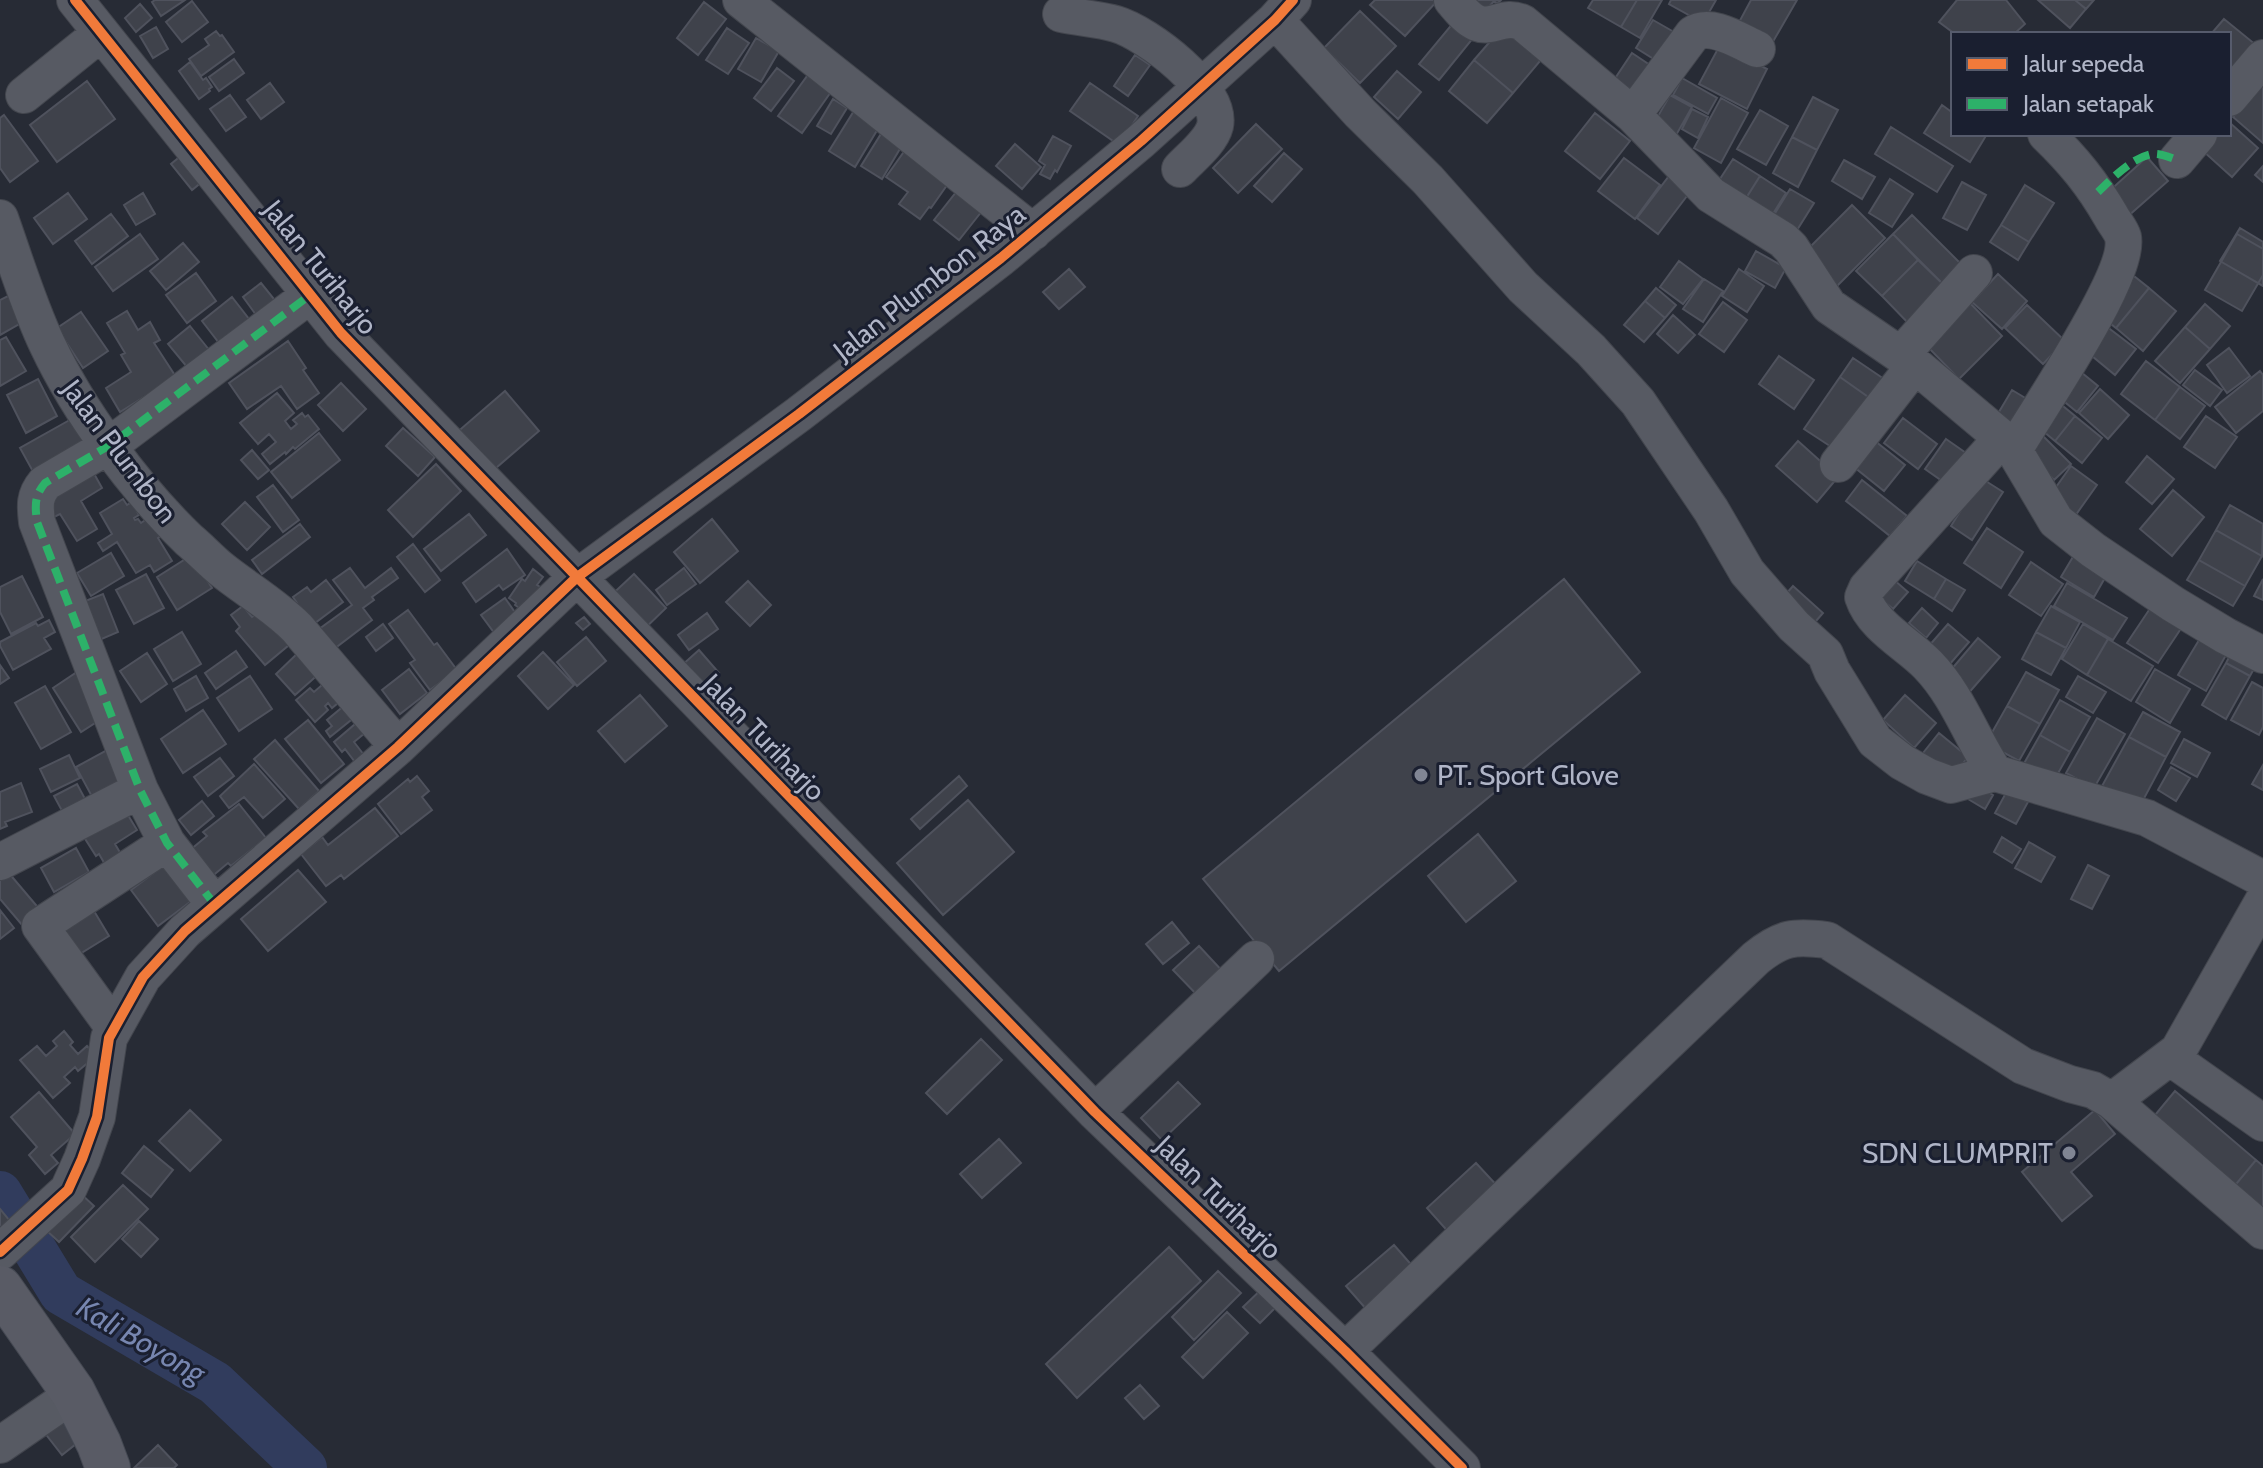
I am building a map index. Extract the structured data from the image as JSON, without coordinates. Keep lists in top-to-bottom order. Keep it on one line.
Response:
{"streets":{"street":["Jalan Turiharjo","Jalan Plumbon Raya","Jalan Plumbon"]},"crossings":[["Jalan Turiharjo","Jalan Plumbon Raya"],["Jalan Plumbon Raya","Jalan Plumbon"]],"water":["Kali Boyong"],"places":["PT. Sport Glove","SDN CLUMPRIT"],"legend":["Jalur sepeda","Jalan setapak"]}
